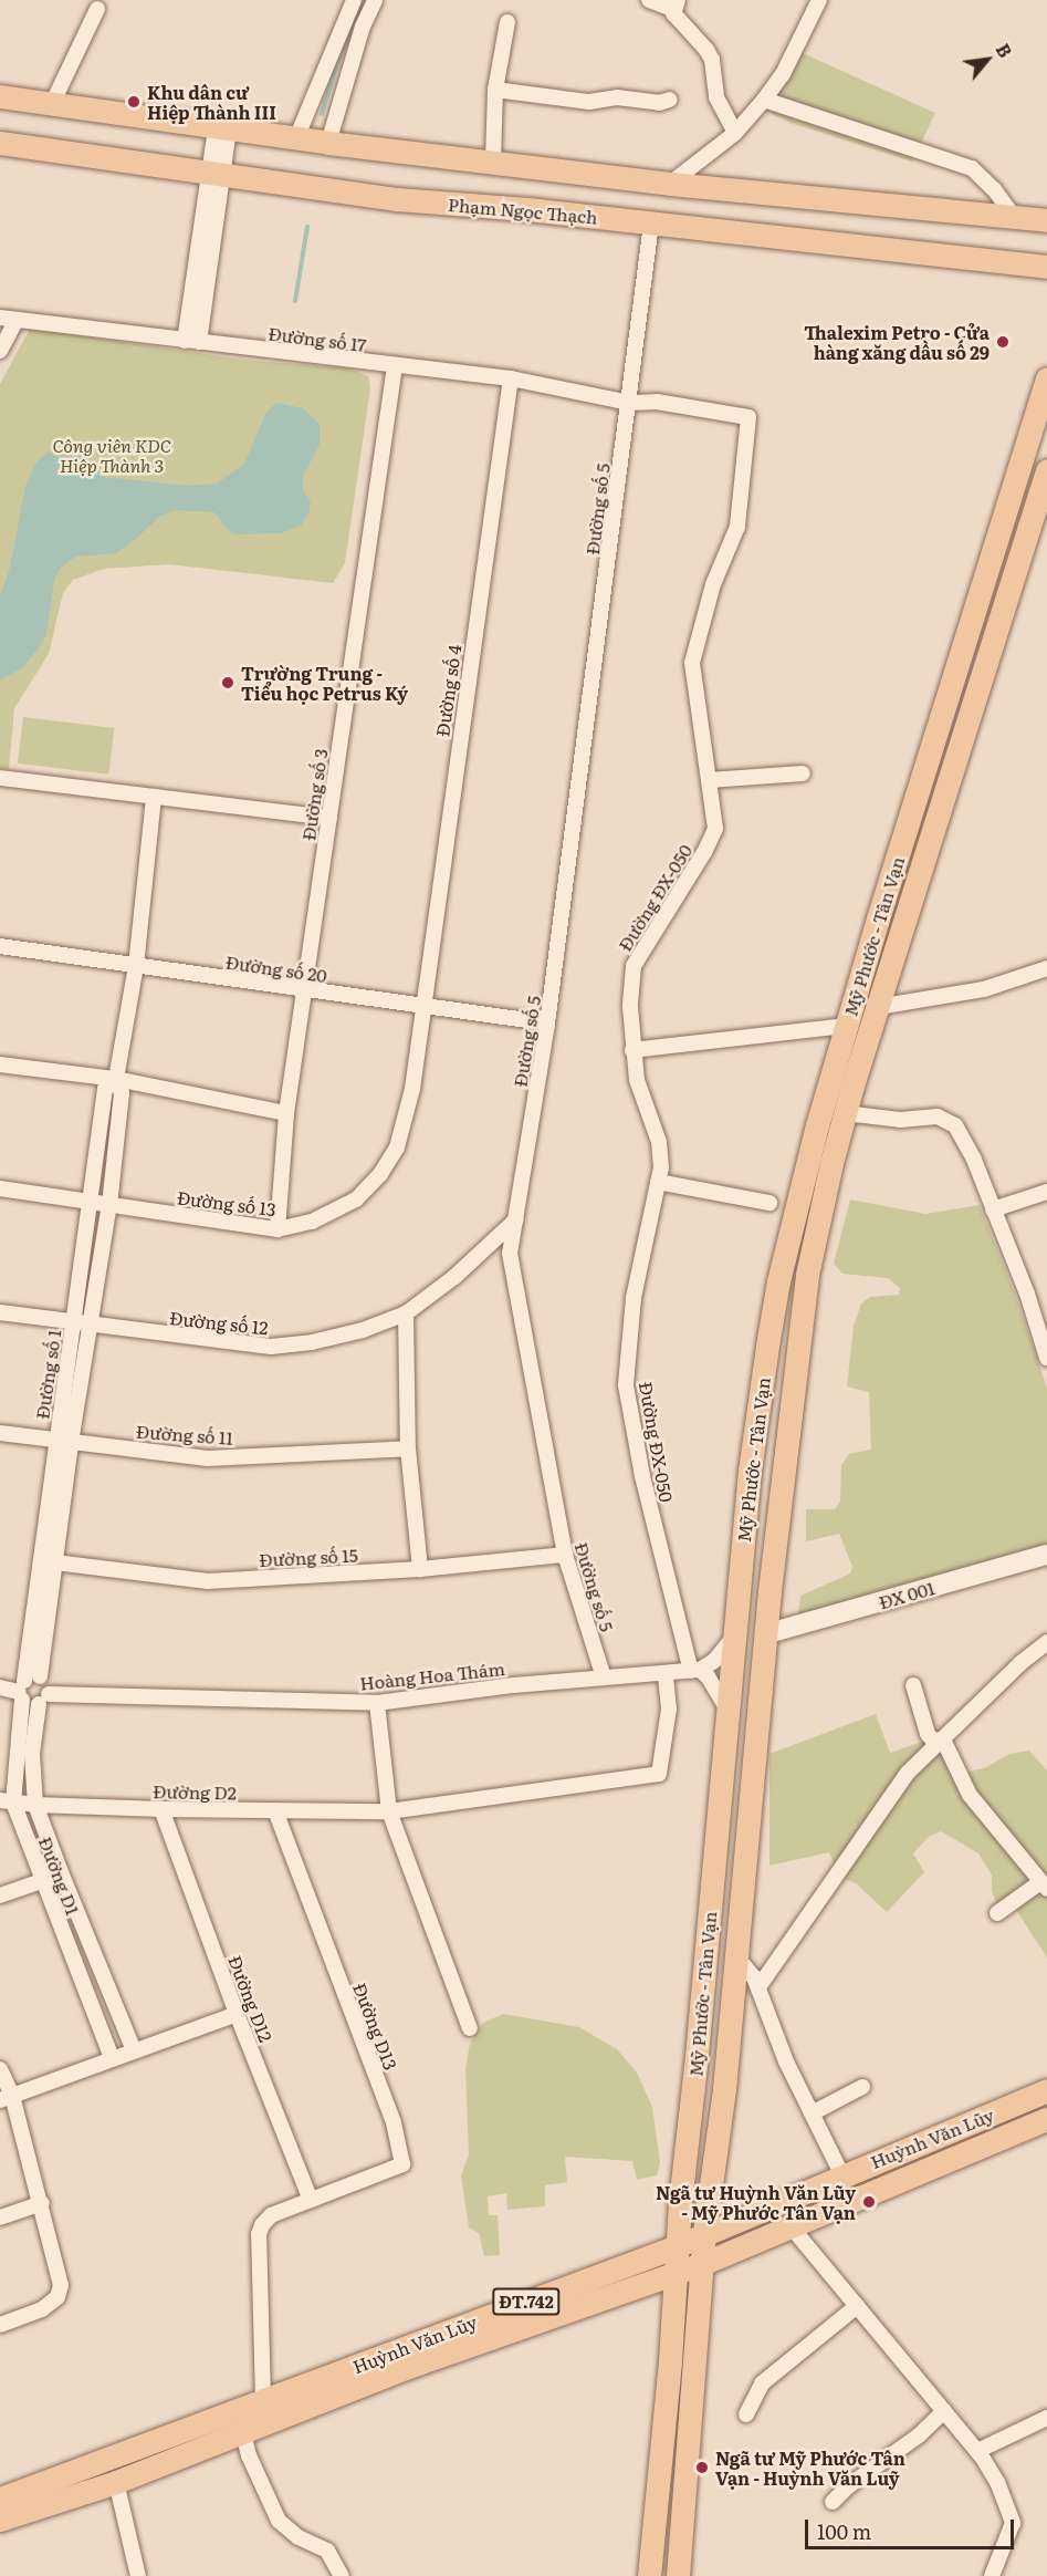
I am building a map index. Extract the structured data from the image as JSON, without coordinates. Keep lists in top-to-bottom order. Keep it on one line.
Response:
{"streets":{"main road":["Phạm Ngọc Thạch","Mỹ Phước - Tân Vạn","Huỳnh Văn Lũy","ĐT.742"],"street":["Đường số 17","Đường số 5","Đường số 4","Đường số 3","Đường ĐX-050","Đường số 20","Đường số 13","Đường số 12","Đường số 1","Đường số 11","Đường số 15","ĐX 001","Hoàng Hoa Thám","Đường D2","Đường D1","Đường D12","Đường D13"]},"crossings":[["Phạm Ngọc Thạch","Đường số 5"],["Đường số 17","Đường số 5"],["Đường số 17","Đường số 4"],["Đường số 17","Đường số 3"],["Đường số 17","Đường ĐX-050"],["Đường số 5","Đường số 20"],["Đường số 5","Đường số 12"],["Đường số 5","Đường số 15"],["Đường số 5","Hoàng Hoa Thám"],["Đường số 4","Đường số 20"],["Đường số 4","Đường số 13"],["Đường số 3","Đường số 20"],["Đường số 3","Đường số 13"],["Đường ĐX-050","Hoàng Hoa Thám"],["Mỹ Phước - Tân Vạn","ĐX 001"],["Mỹ Phước - Tân Vạn","Huỳnh Văn Lũy"],["Đường số 20","Đường số 13"],["Đường số 20","Đường số 1"],["Đường số 13","Đường số 1"],["Đường số 12","Đường số 1"],["Đường số 1","Đường số 11"],["Đường số 1","Đường số 15"],["Đường số 1","Hoàng Hoa Thám"],["Đường số 1","Đường D1"],["Hoàng Hoa Thám","Đường D2"],["Hoàng Hoa Thám","Đường D1"],["Đường D2","Đường D1"],["Đường D2","Đường D12"],["Đường D2","Đường D13"],["Đường D12","Đường D13"]],"parks":["Công viên KDC Hiệp Thành 3"],"places":["Khu dân cư Hiệp Thành III","Thalexim Petro - Cửa hàng xăng dầu số 29","Trường Trung - Tiểu học Petrus Ký","Ngã tư Huỳnh Văn Lũy - Mỹ Phước Tân Vạn","Ngã tư Mỹ Phước Tân Vạn - Huỳnh Văn Luỹ"],"scale_bar":"100 m","north":"top right"}
